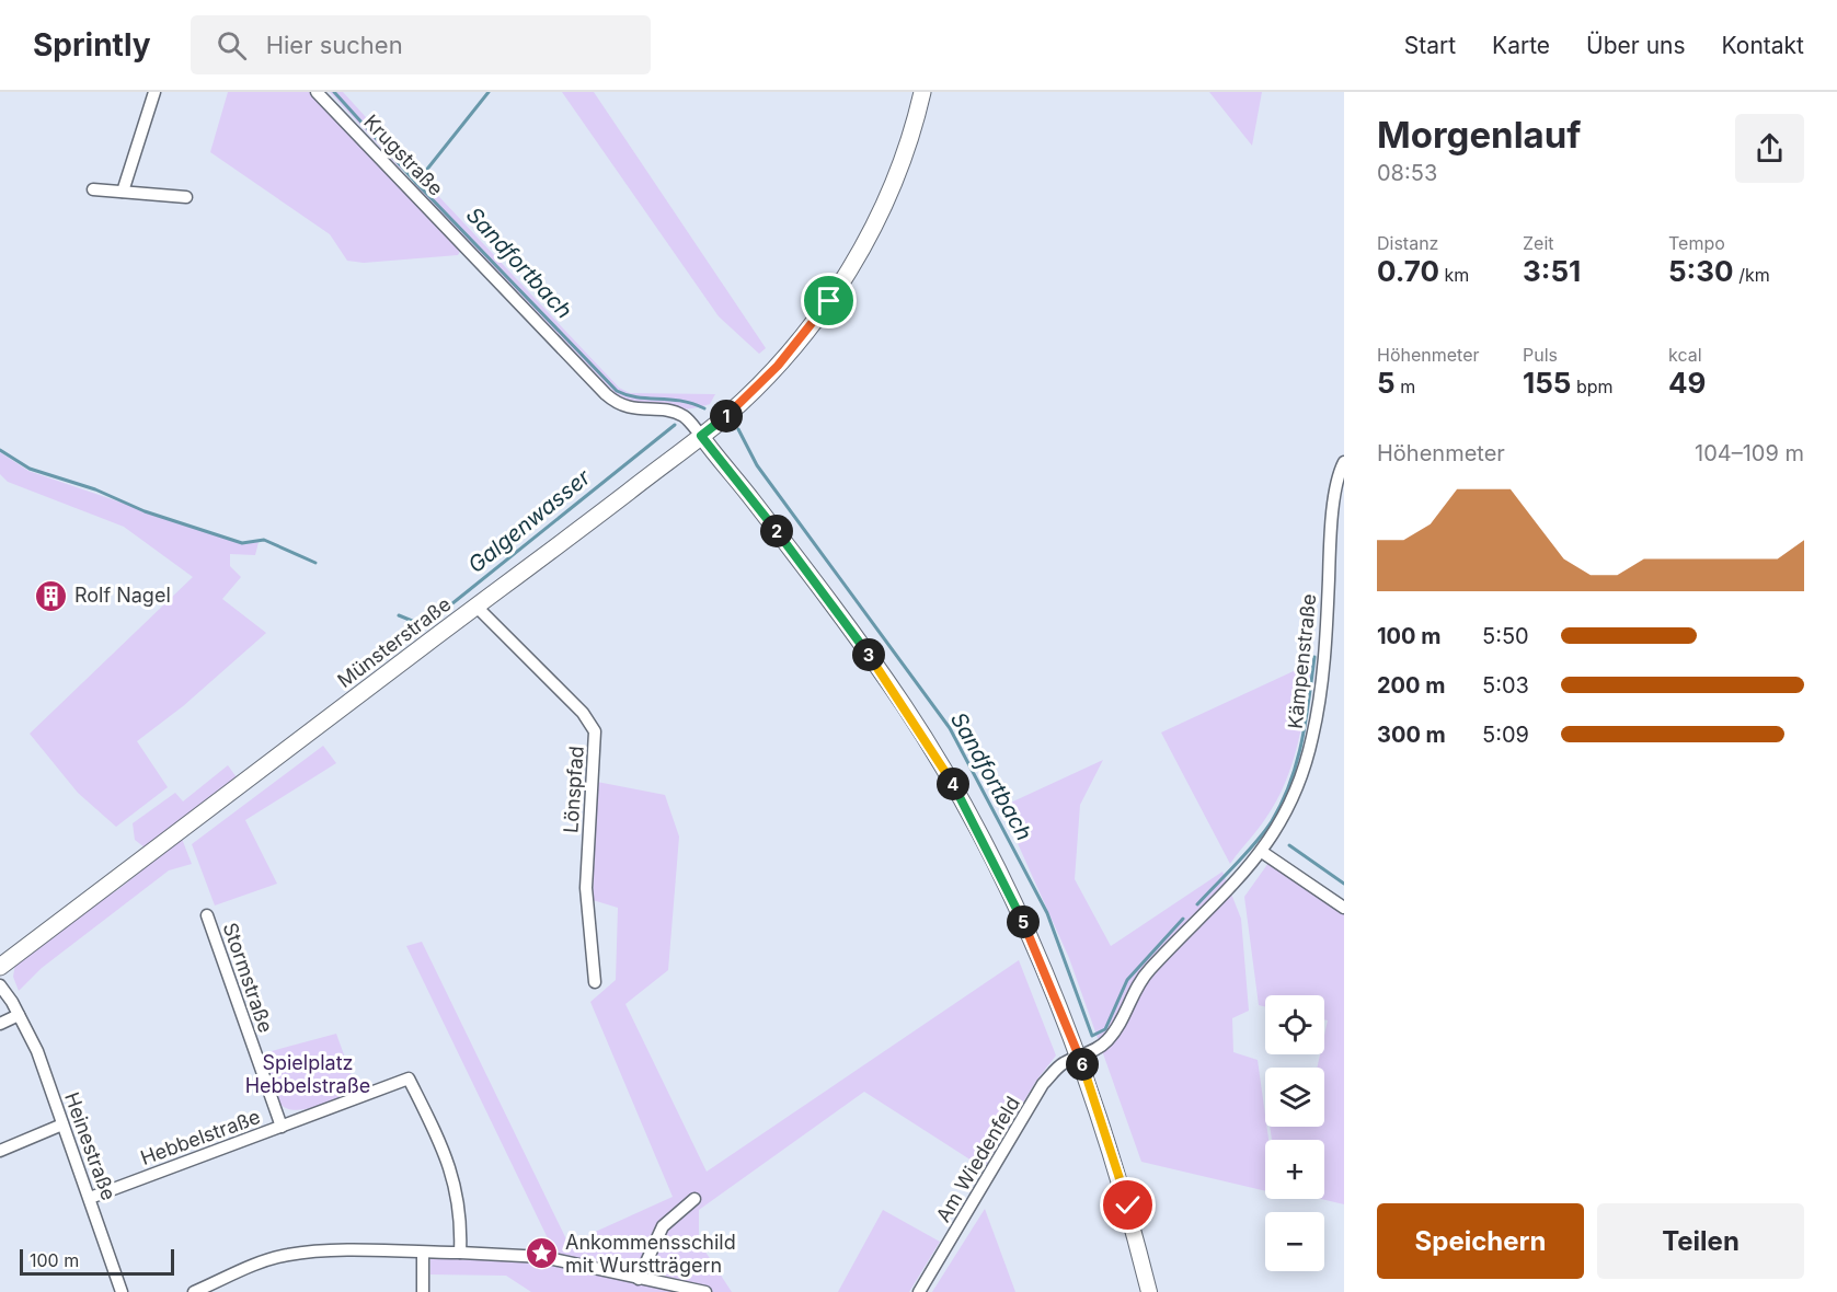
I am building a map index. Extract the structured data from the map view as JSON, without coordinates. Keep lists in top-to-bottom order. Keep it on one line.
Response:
{"streets":{"main road":["Münsterstraße"],"street":["Krugstraße","Kämpenstraße","Lönspfad","Stormstraße","Hebbelstraße","Heinestraße","Am Wiedenfeld"]},"crossings":[["Krugstraße","Münsterstraße"],["Münsterstraße","Lönspfad"],["Kämpenstraße","Am Wiedenfeld"],["Stormstraße","Hebbelstraße"],["Hebbelstraße","Heinestraße"]],"water":["Sandfortbach","Galgenwasser"],"parks":["Spielplatz Hebbelstraße"],"places":{"building":["Rolf Nagel"],"place":["Ankommensschild mit Wurstträgern"]},"scale_bar":"100 m","page":{"header":"Sprintly","search":"Hier suchen","nav":["Start","Karte","Über uns","Kontakt"],"heading":["Morgenlauf","08:53"],"stats":[["Distanz","0.70 km"],["Zeit","3:51"],["Tempo","5:30 /km"],["Höhenmeter","5 m"],["Puls","155 bpm"],["kcal","49"]],"pins":["1","2","3","4","5","6"],"chart":["Höhenmeter","104–109 m"],"list":[{"name":"100 m","note":"5:50"},{"name":"200 m","note":"5:03"},{"name":"300 m","note":"5:09"}],"map_buttons":["+","−"],"buttons":["Speichern","Teilen"],"scale":"100 m"}}
